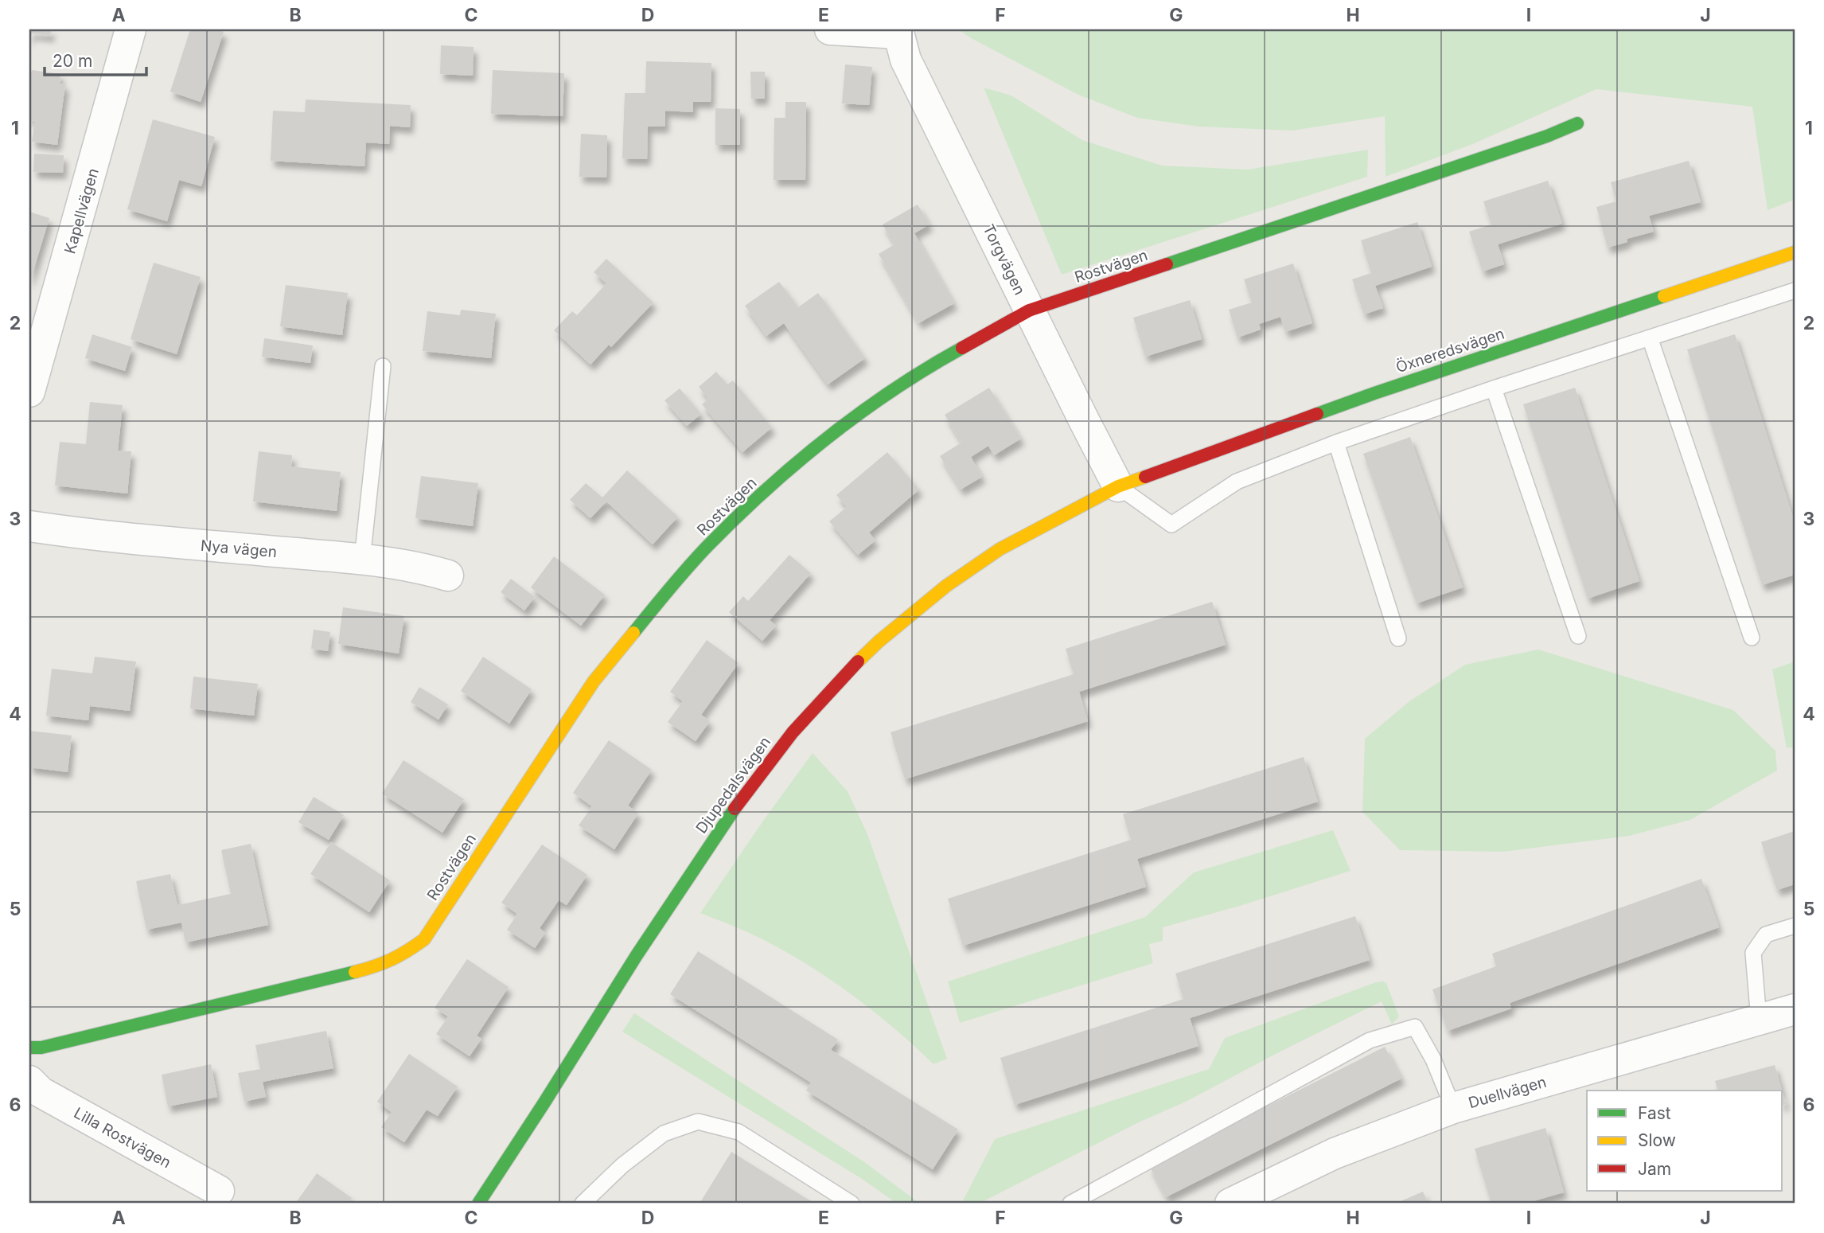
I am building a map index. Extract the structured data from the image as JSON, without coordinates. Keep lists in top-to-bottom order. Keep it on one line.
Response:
{"streets":{"street":["Kapellvägen","Torgvägen","Rostvägen","Öxneredsvägen","Nya vägen","Djupedalsvägen","Duellvägen","Lilla Rostvägen"]},"crossings":[["Torgvägen","Rostvägen"],["Torgvägen","Öxneredsvägen"],["Torgvägen","Djupedalsvägen"],["Öxneredsvägen","Djupedalsvägen"]],"legend":["Fast","Slow","Jam"],"scale_bar":"20 m","grid":{"columns":["A","B","C","D","E","F","G","H","I","J"],"rows":["1","2","3","4","5","6"]}}
